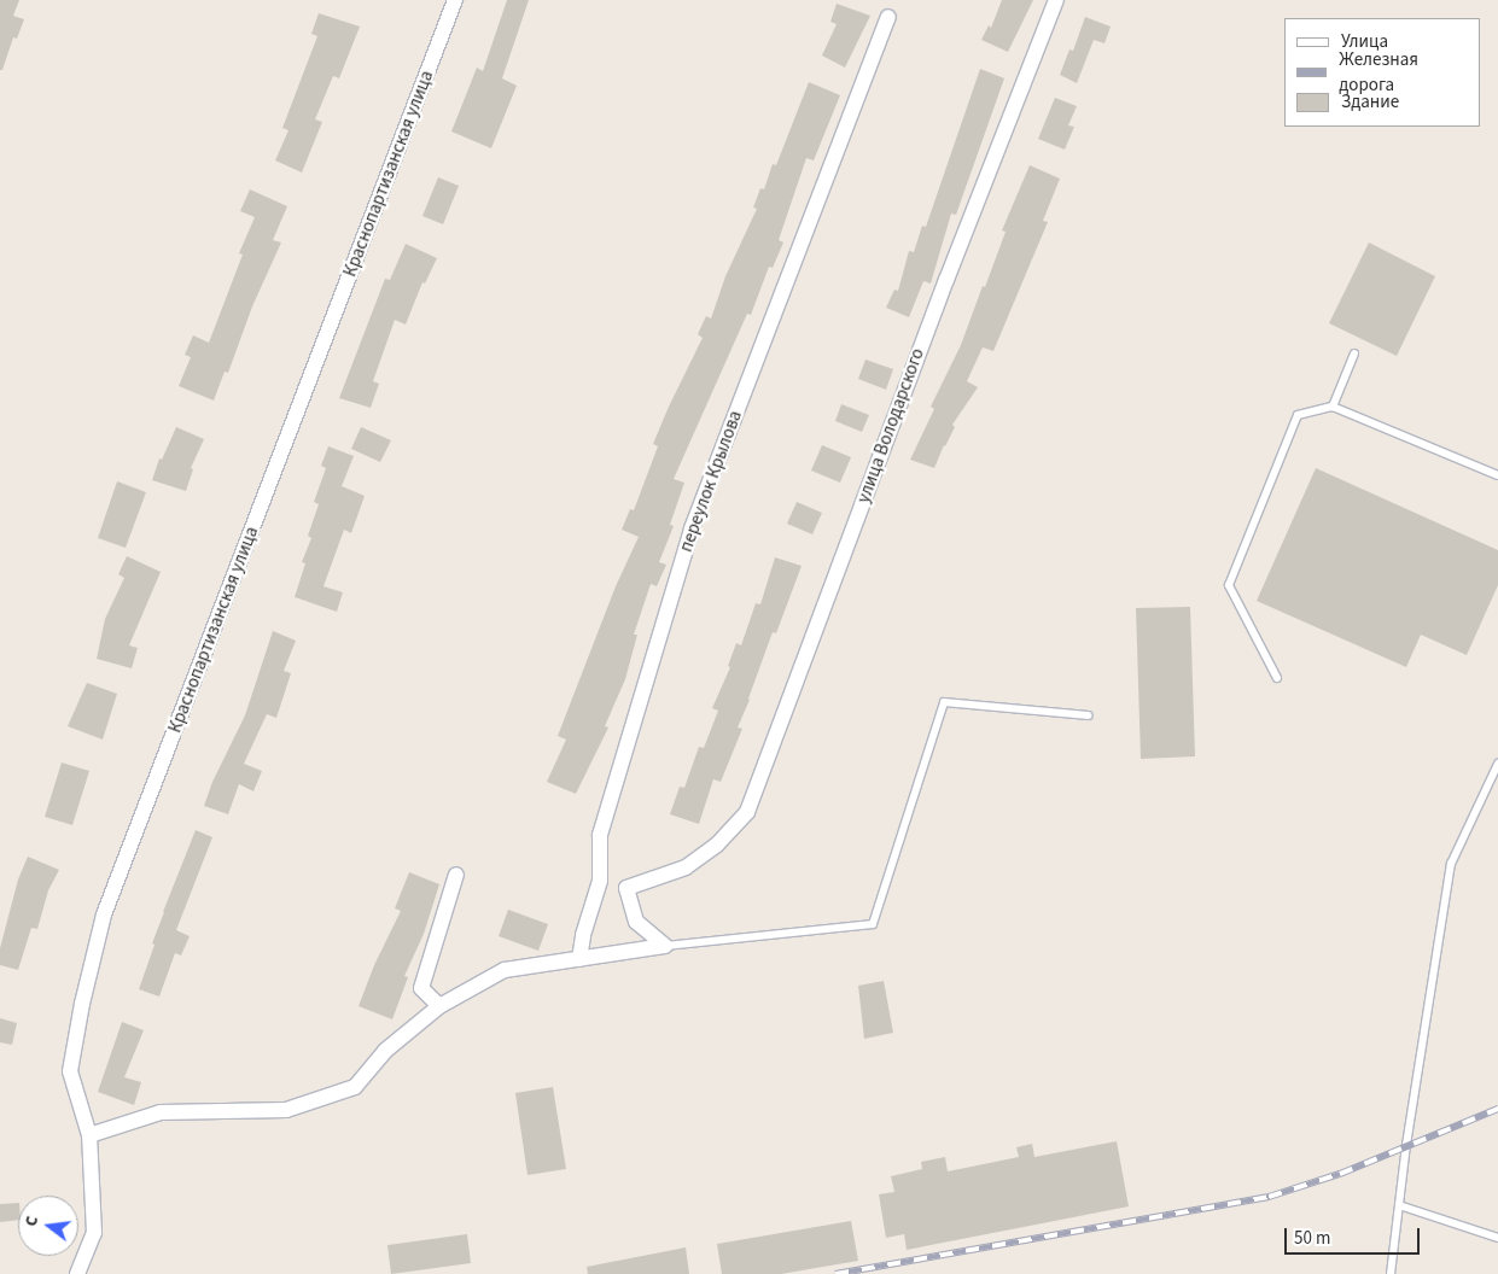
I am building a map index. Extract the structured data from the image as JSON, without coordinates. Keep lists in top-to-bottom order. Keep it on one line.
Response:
{"streets":{"street":["Краснопартизанская улица","улица Володарского","переулок Крылова"]},"legend":["Улица","Железная дорога","Здание"],"scale_bar":"50 m","north":"left"}
